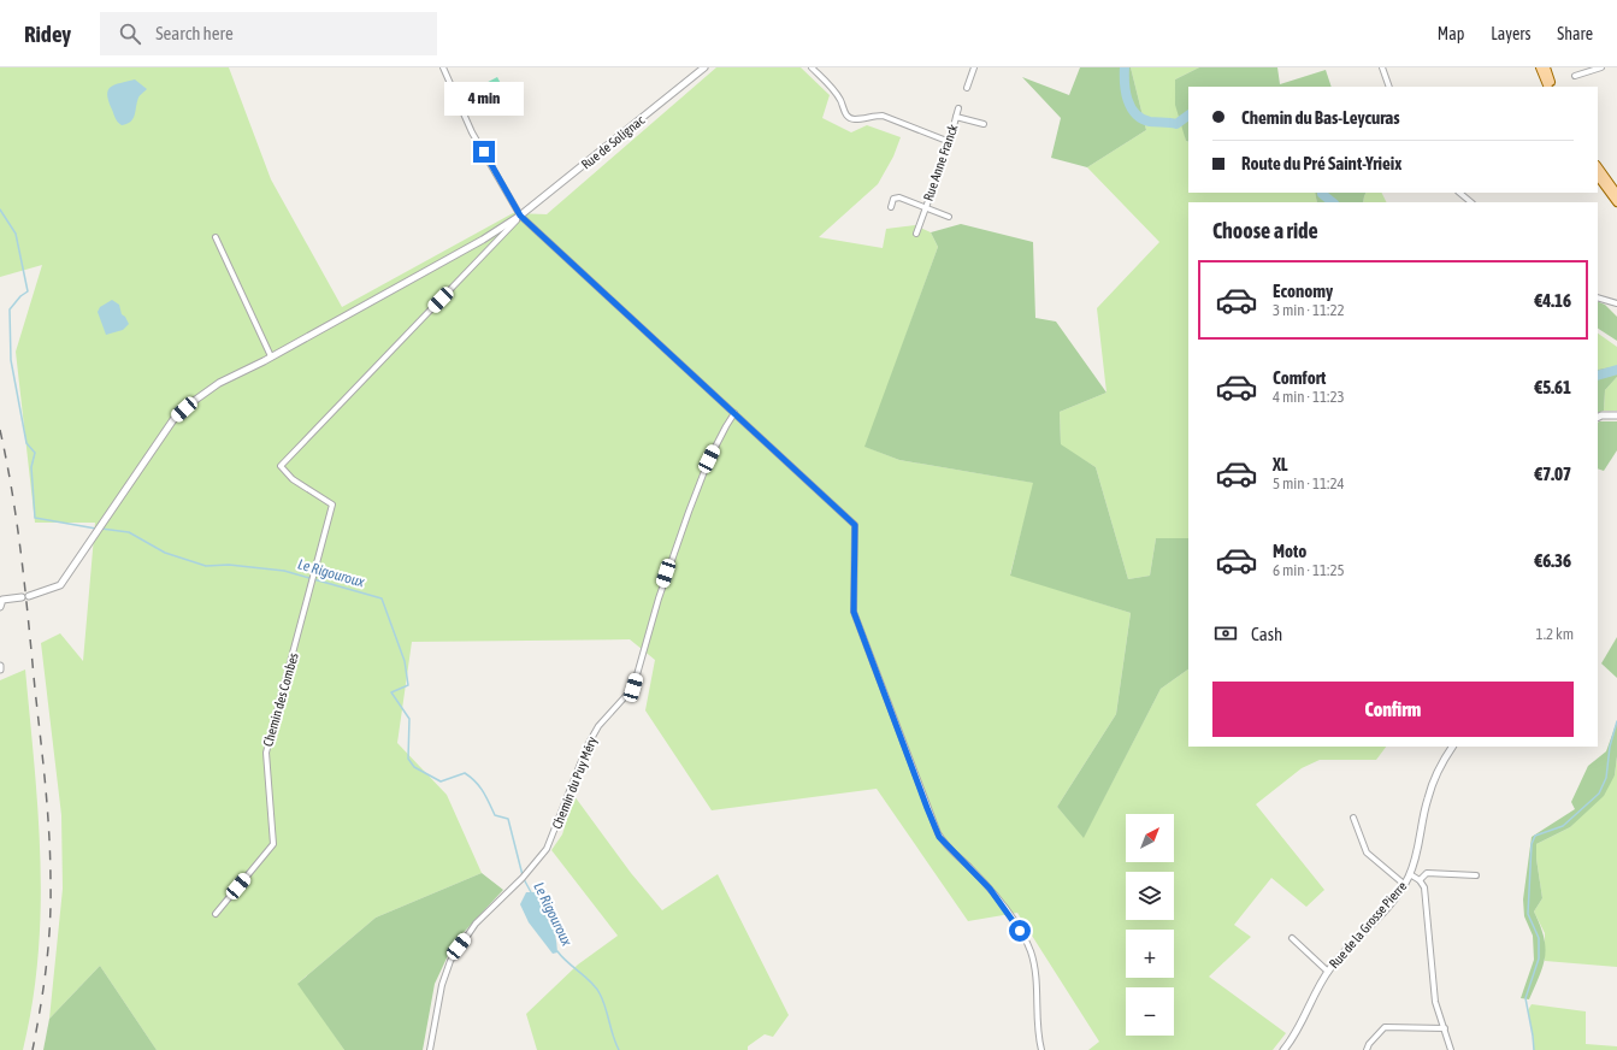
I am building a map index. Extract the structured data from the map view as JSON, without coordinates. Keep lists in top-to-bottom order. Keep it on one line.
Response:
{"streets":{"street":["Rue de Solignac","Rue Anne Franck","Chemin des Combes","Chemin du Puy Méry","Rue de la Grosse Pierre"]},"crossings":[["Rue de Solignac","Chemin des Combes"]],"water":["Le Rigouroux"],"north":"top right","page":{"header":"Ridey","search":"Search here","nav":["Map","Layers","Share"],"bubble":"4 min","banner":["Chemin du Bas-Leycuras","Route du Pré Saint-Yrieix"],"heading":"Choose a ride","list":[{"name":"Economy","note":"3 min · 11:22","value":"€4.16"},{"name":"Comfort","note":"4 min · 11:23","value":"€5.61"},{"name":"XL","note":"5 min · 11:24","value":"€7.07"},{"name":"Moto","note":"6 min · 11:25","value":"€6.36"}],"pay":["Cash","1.2 km"],"buttons":"Confirm","map_buttons":["+","−"]}}
